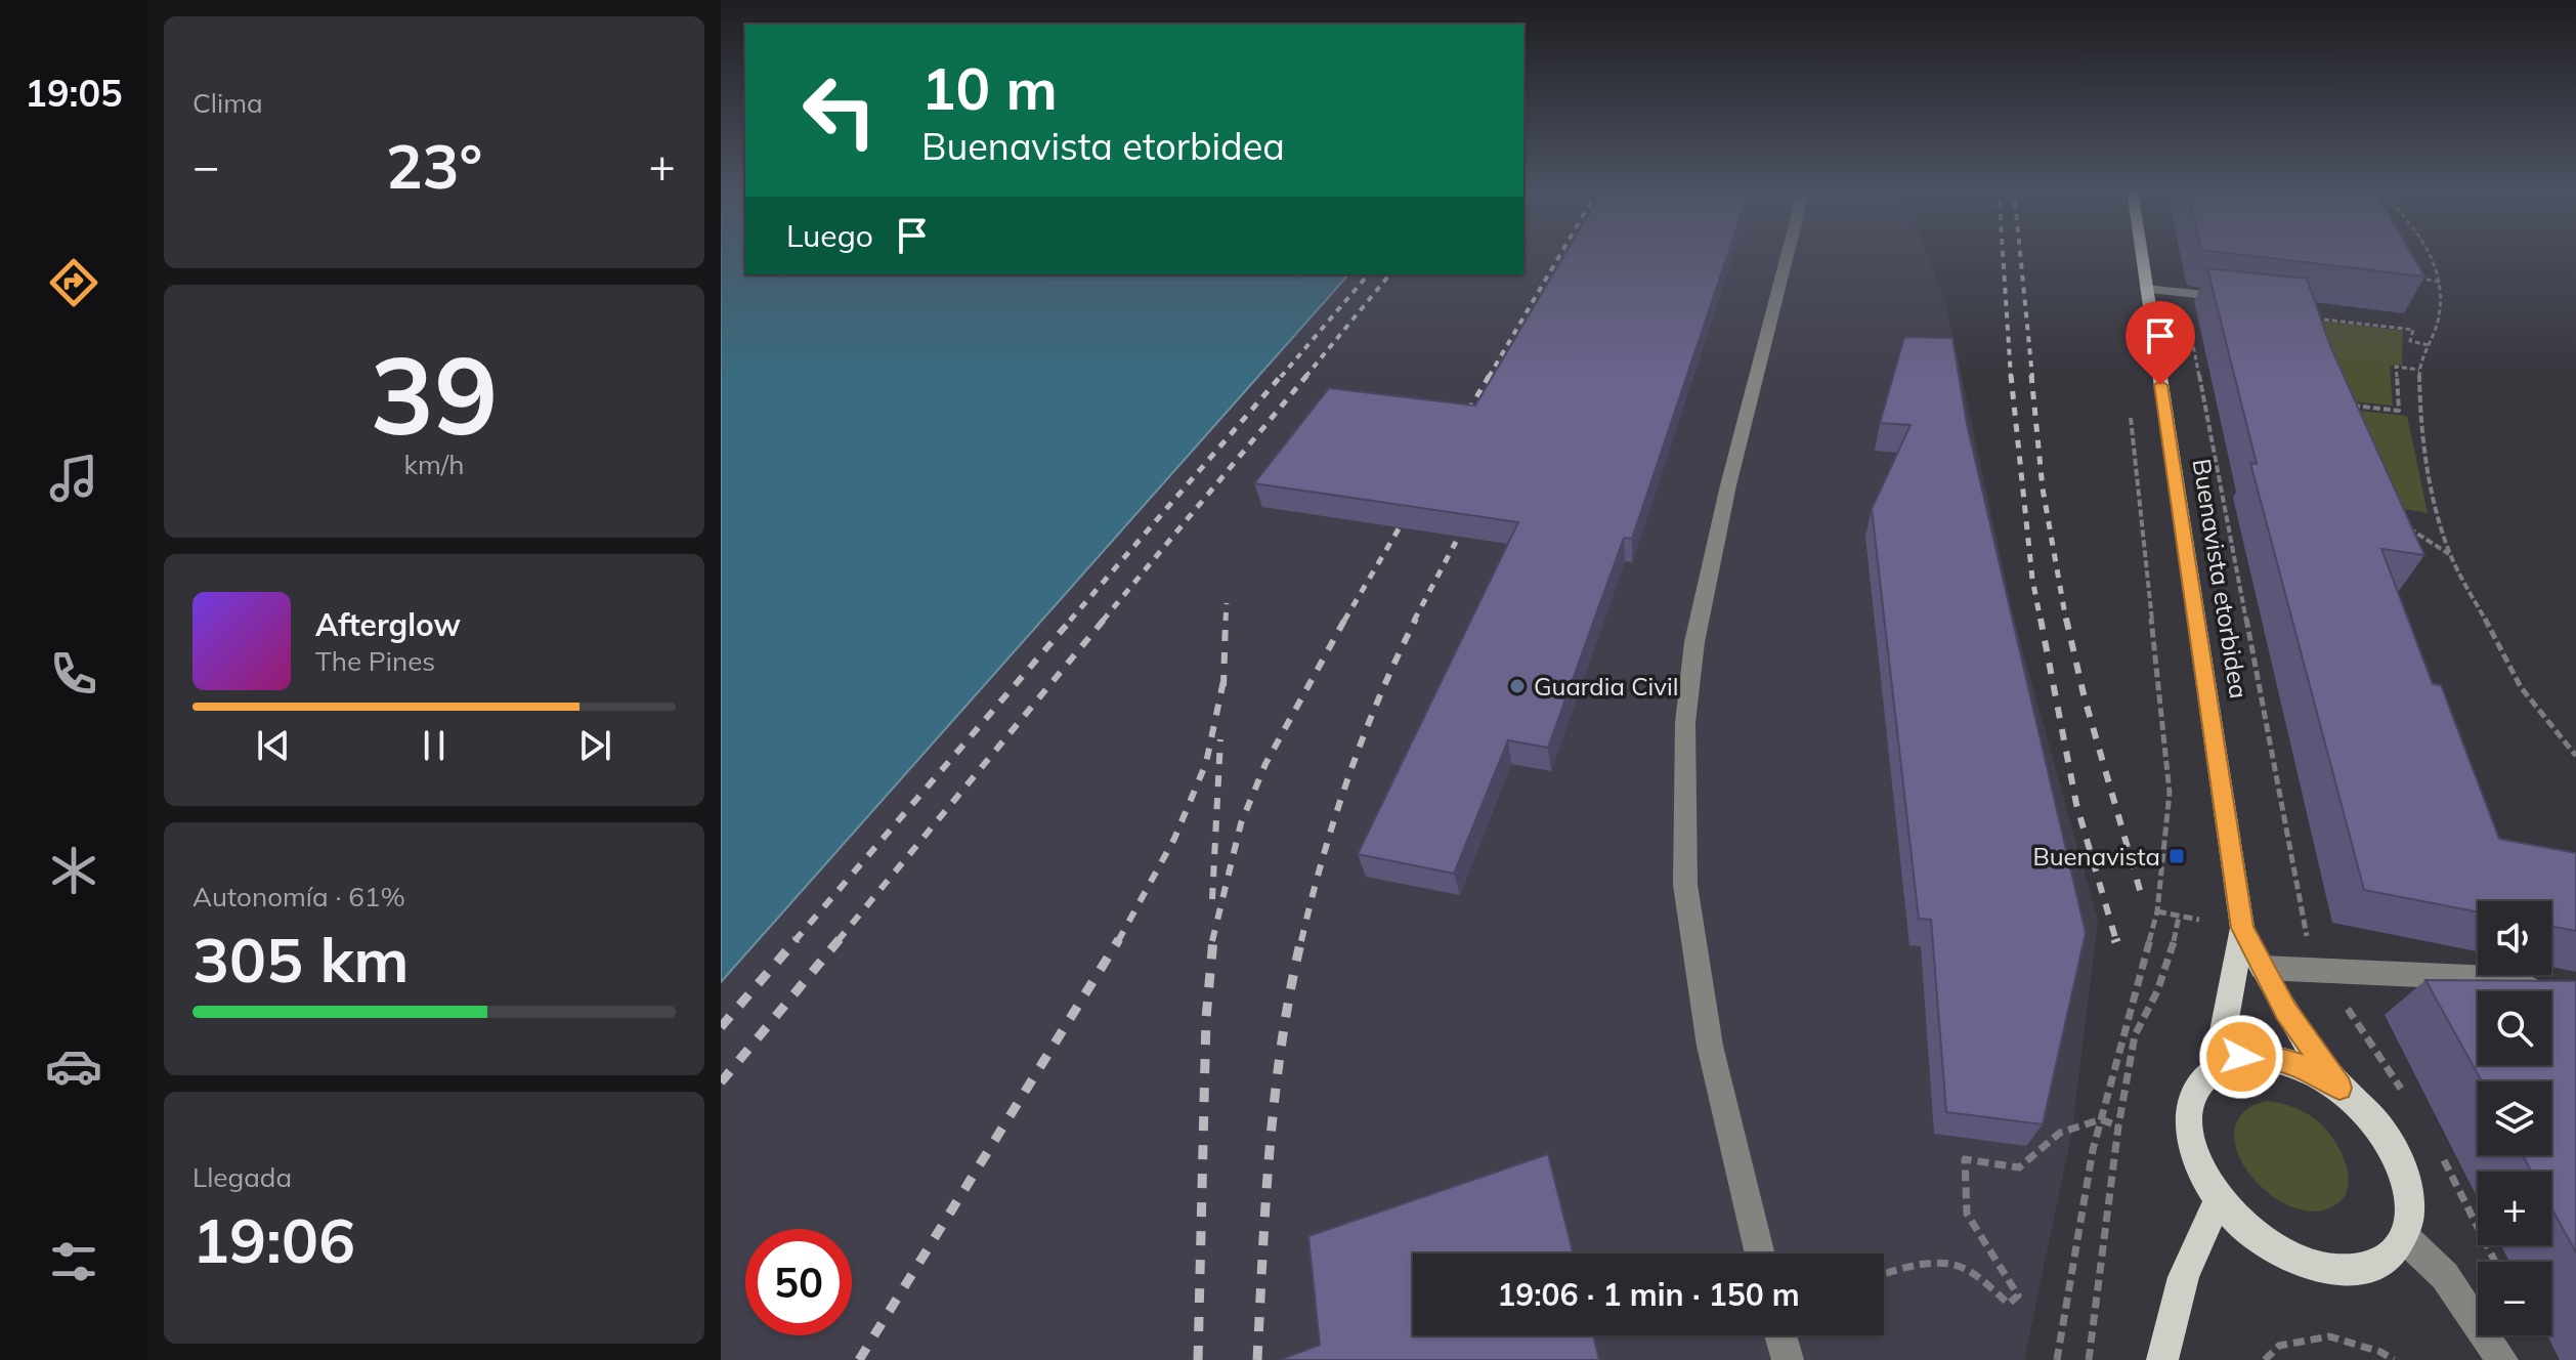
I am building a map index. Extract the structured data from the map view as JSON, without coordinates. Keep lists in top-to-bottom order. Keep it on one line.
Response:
{"streets":{"main road":["Buenavista etorbidea"]},"places":{"other":["Guardia Civil"],"transit":["Buenavista"]},"page":{"tabs":"19:05","tile":["Clima",["39","km/h"],["Autonomía · 61%","305 km"],["Llegada","19:06"]],"turn":["10 m","Buenavista etorbidea"],"heat":["−","23°","+"],"then":"Luego","song":["Afterglow","The Pines"],"map_buttons":["+","−"],"limit":"50","trip":"19:06 · 1 min · 150 m"}}
